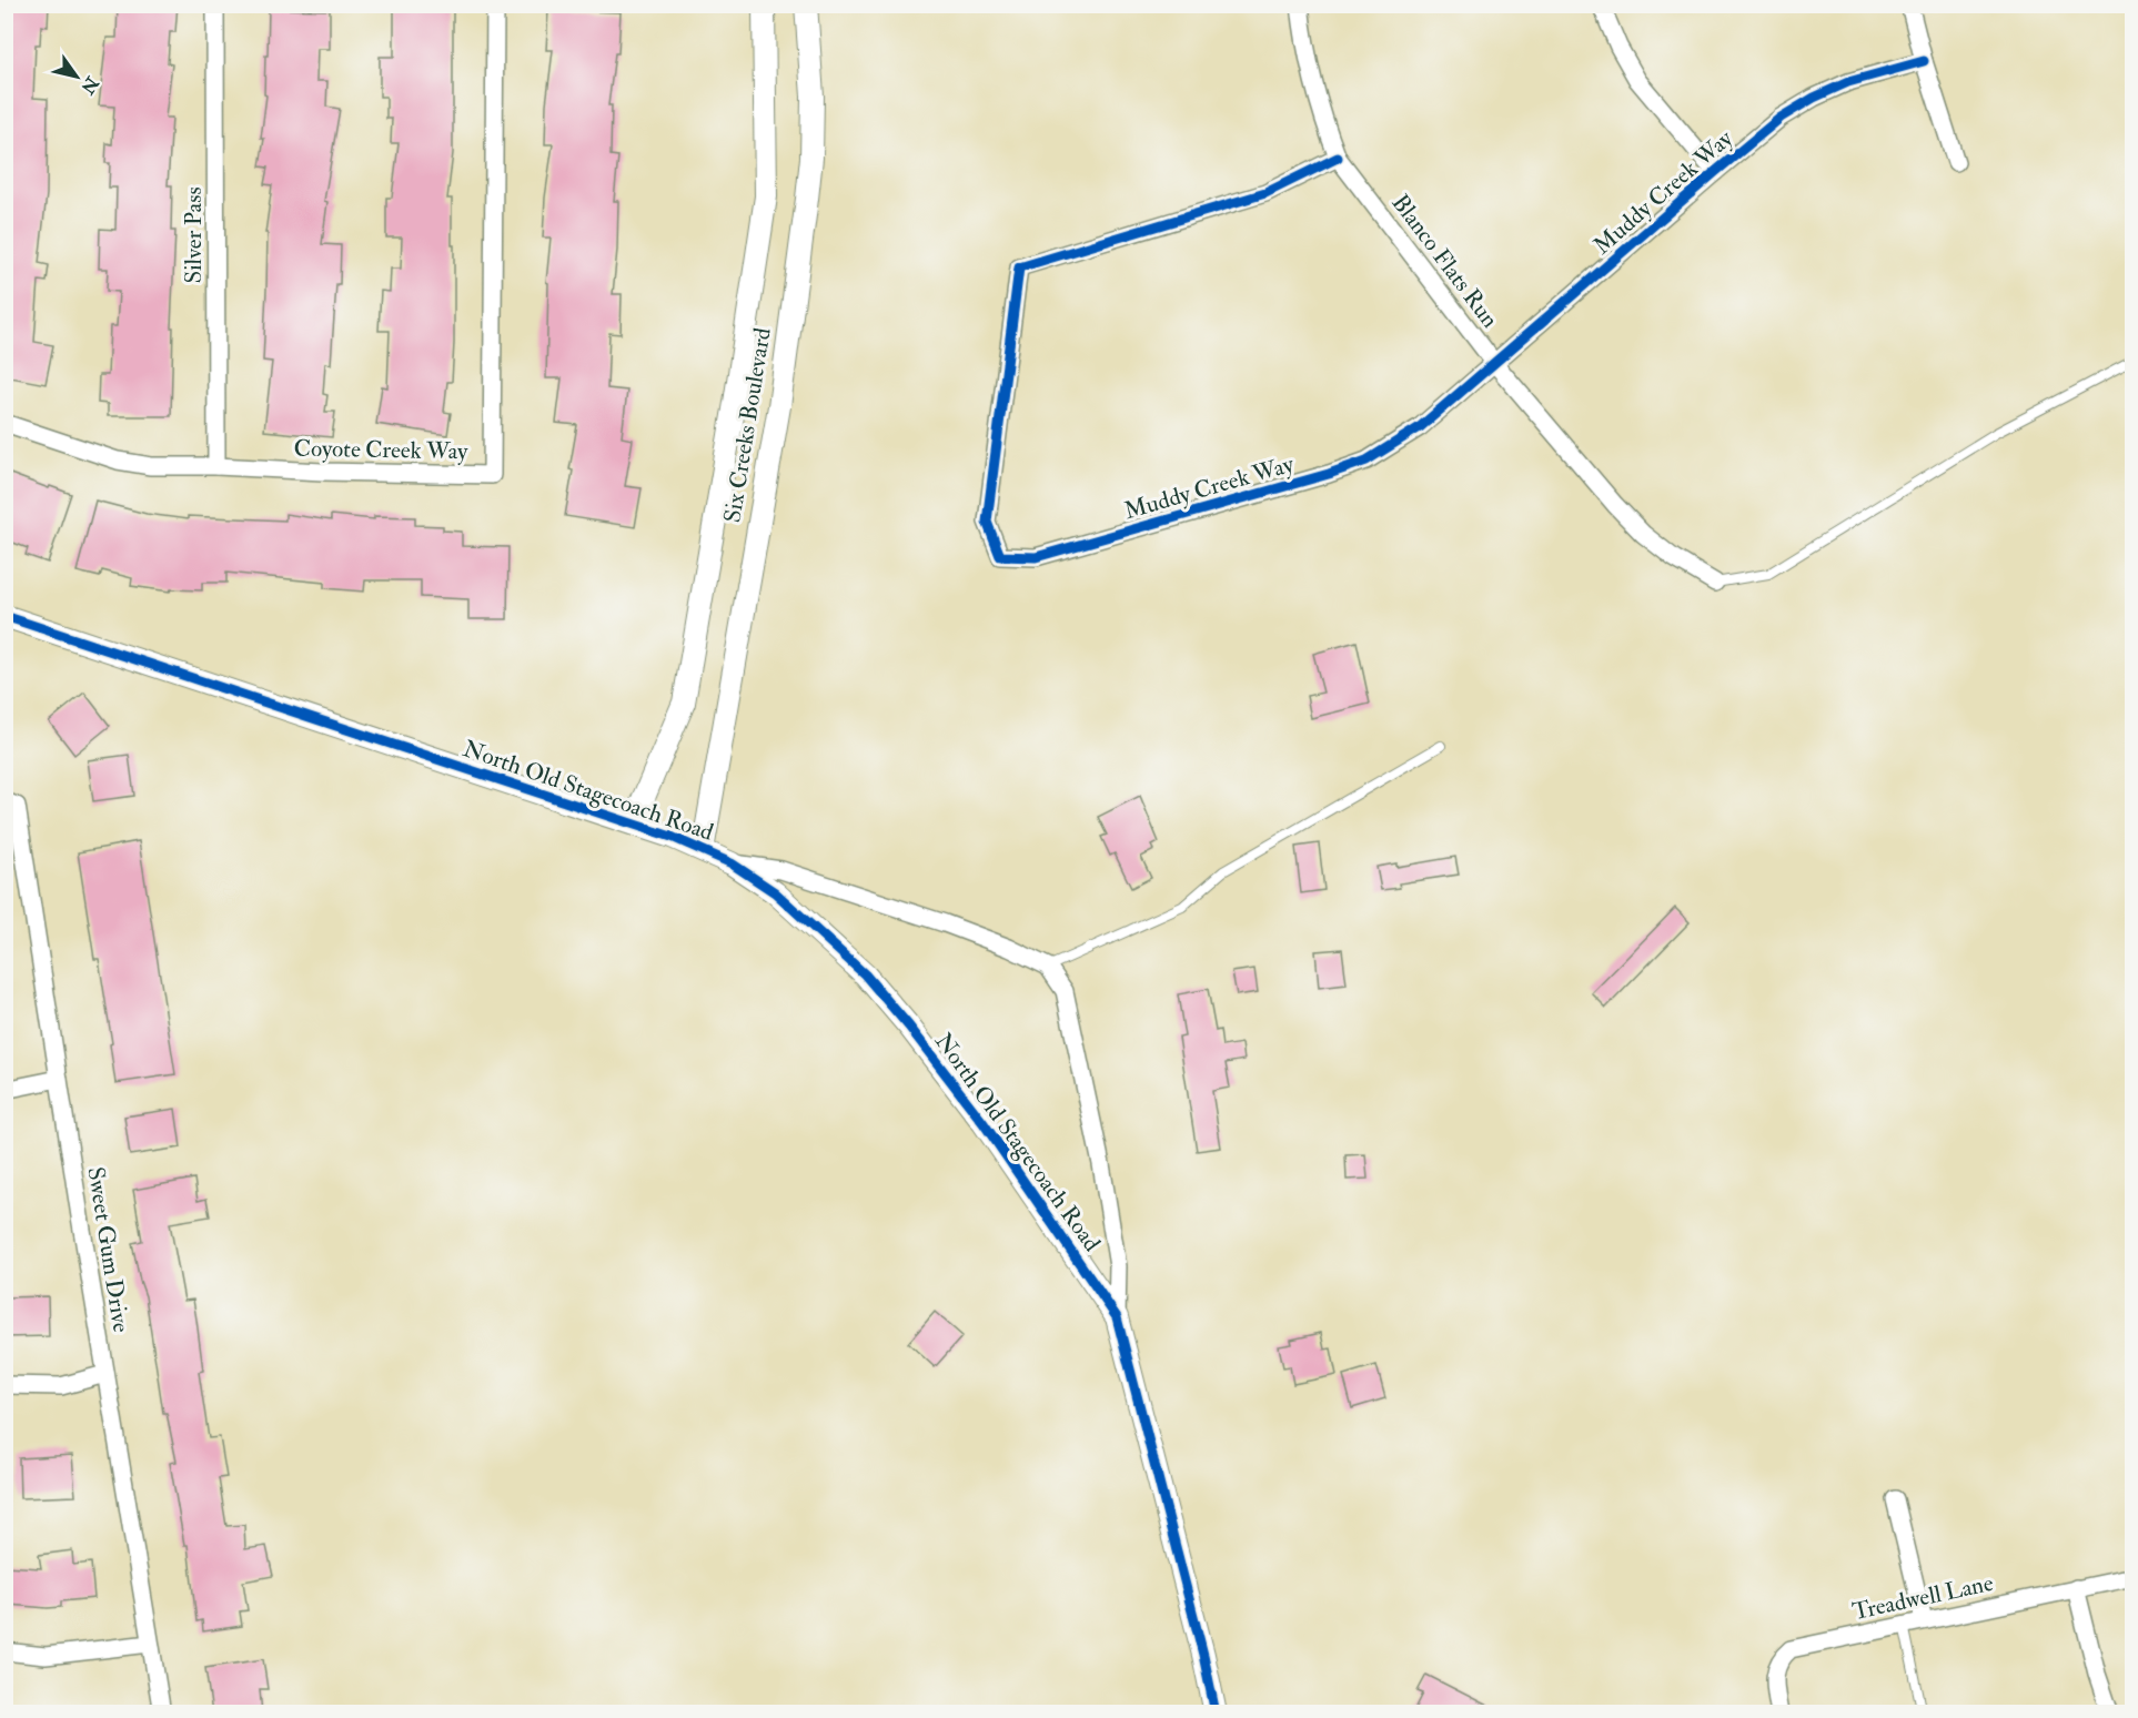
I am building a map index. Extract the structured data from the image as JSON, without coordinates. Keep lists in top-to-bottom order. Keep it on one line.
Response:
{"streets":{"street":["Muddy Creek Way","Silver Pass","Blanco Flats Run","Six Creeks Boulevard","Coyote Creek Way","North Old Stagecoach Road","Sweet Gum Drive","Treadwell Lane"]},"crossings":[["Muddy Creek Way","Blanco Flats Run"],["Silver Pass","Coyote Creek Way"],["Six Creeks Boulevard","North Old Stagecoach Road"]],"north":"bottom right"}
